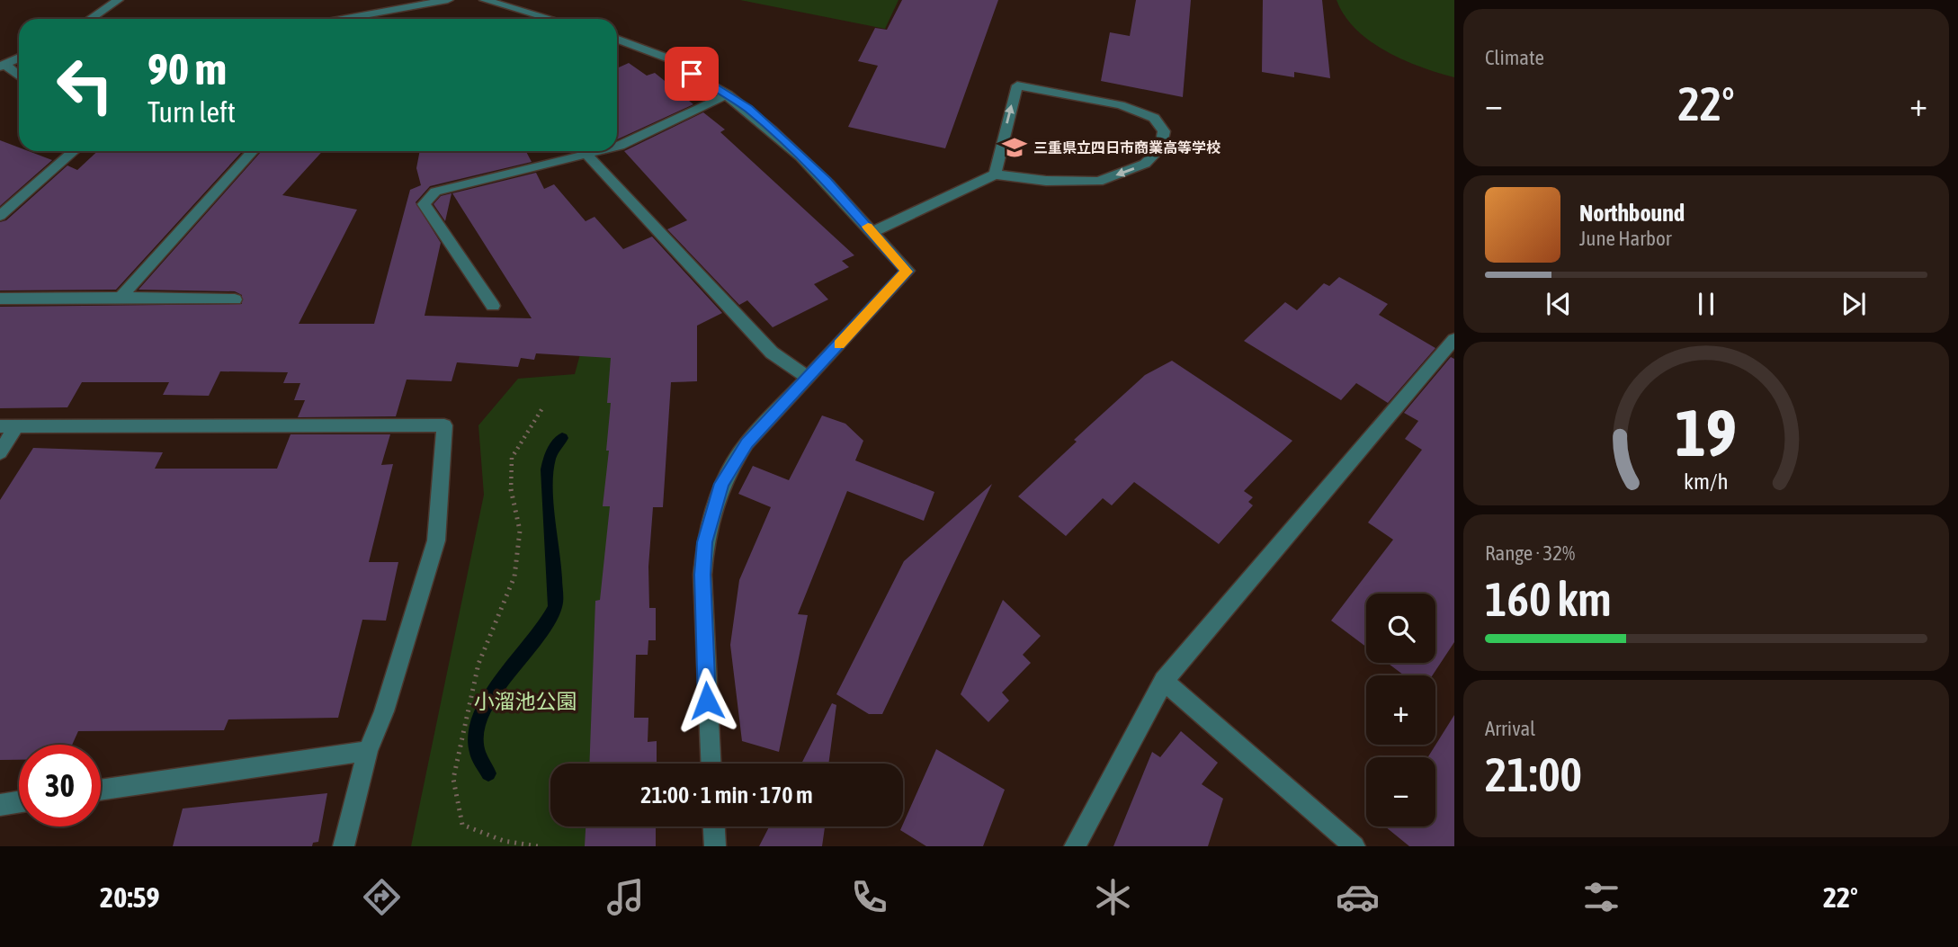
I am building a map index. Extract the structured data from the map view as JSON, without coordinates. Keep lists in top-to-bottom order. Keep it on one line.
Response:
{"parks":["小溜池公園"],"places":{"school or university":["三重県立四日市商業高等学校"]},"page":{"tile":["Climate",["Range · 32%","160 km"],["Arrival","21:00"]],"turn":["90 m","Turn left"],"heat":["−","22°","+"],"song":["Northbound","June Harbor"],"map_buttons":["+","−"],"limit":"30","trip":"21:00 · 1 min · 170 m","tabs":["20:59","22°"],"gauge":["19","km/h"]}}
